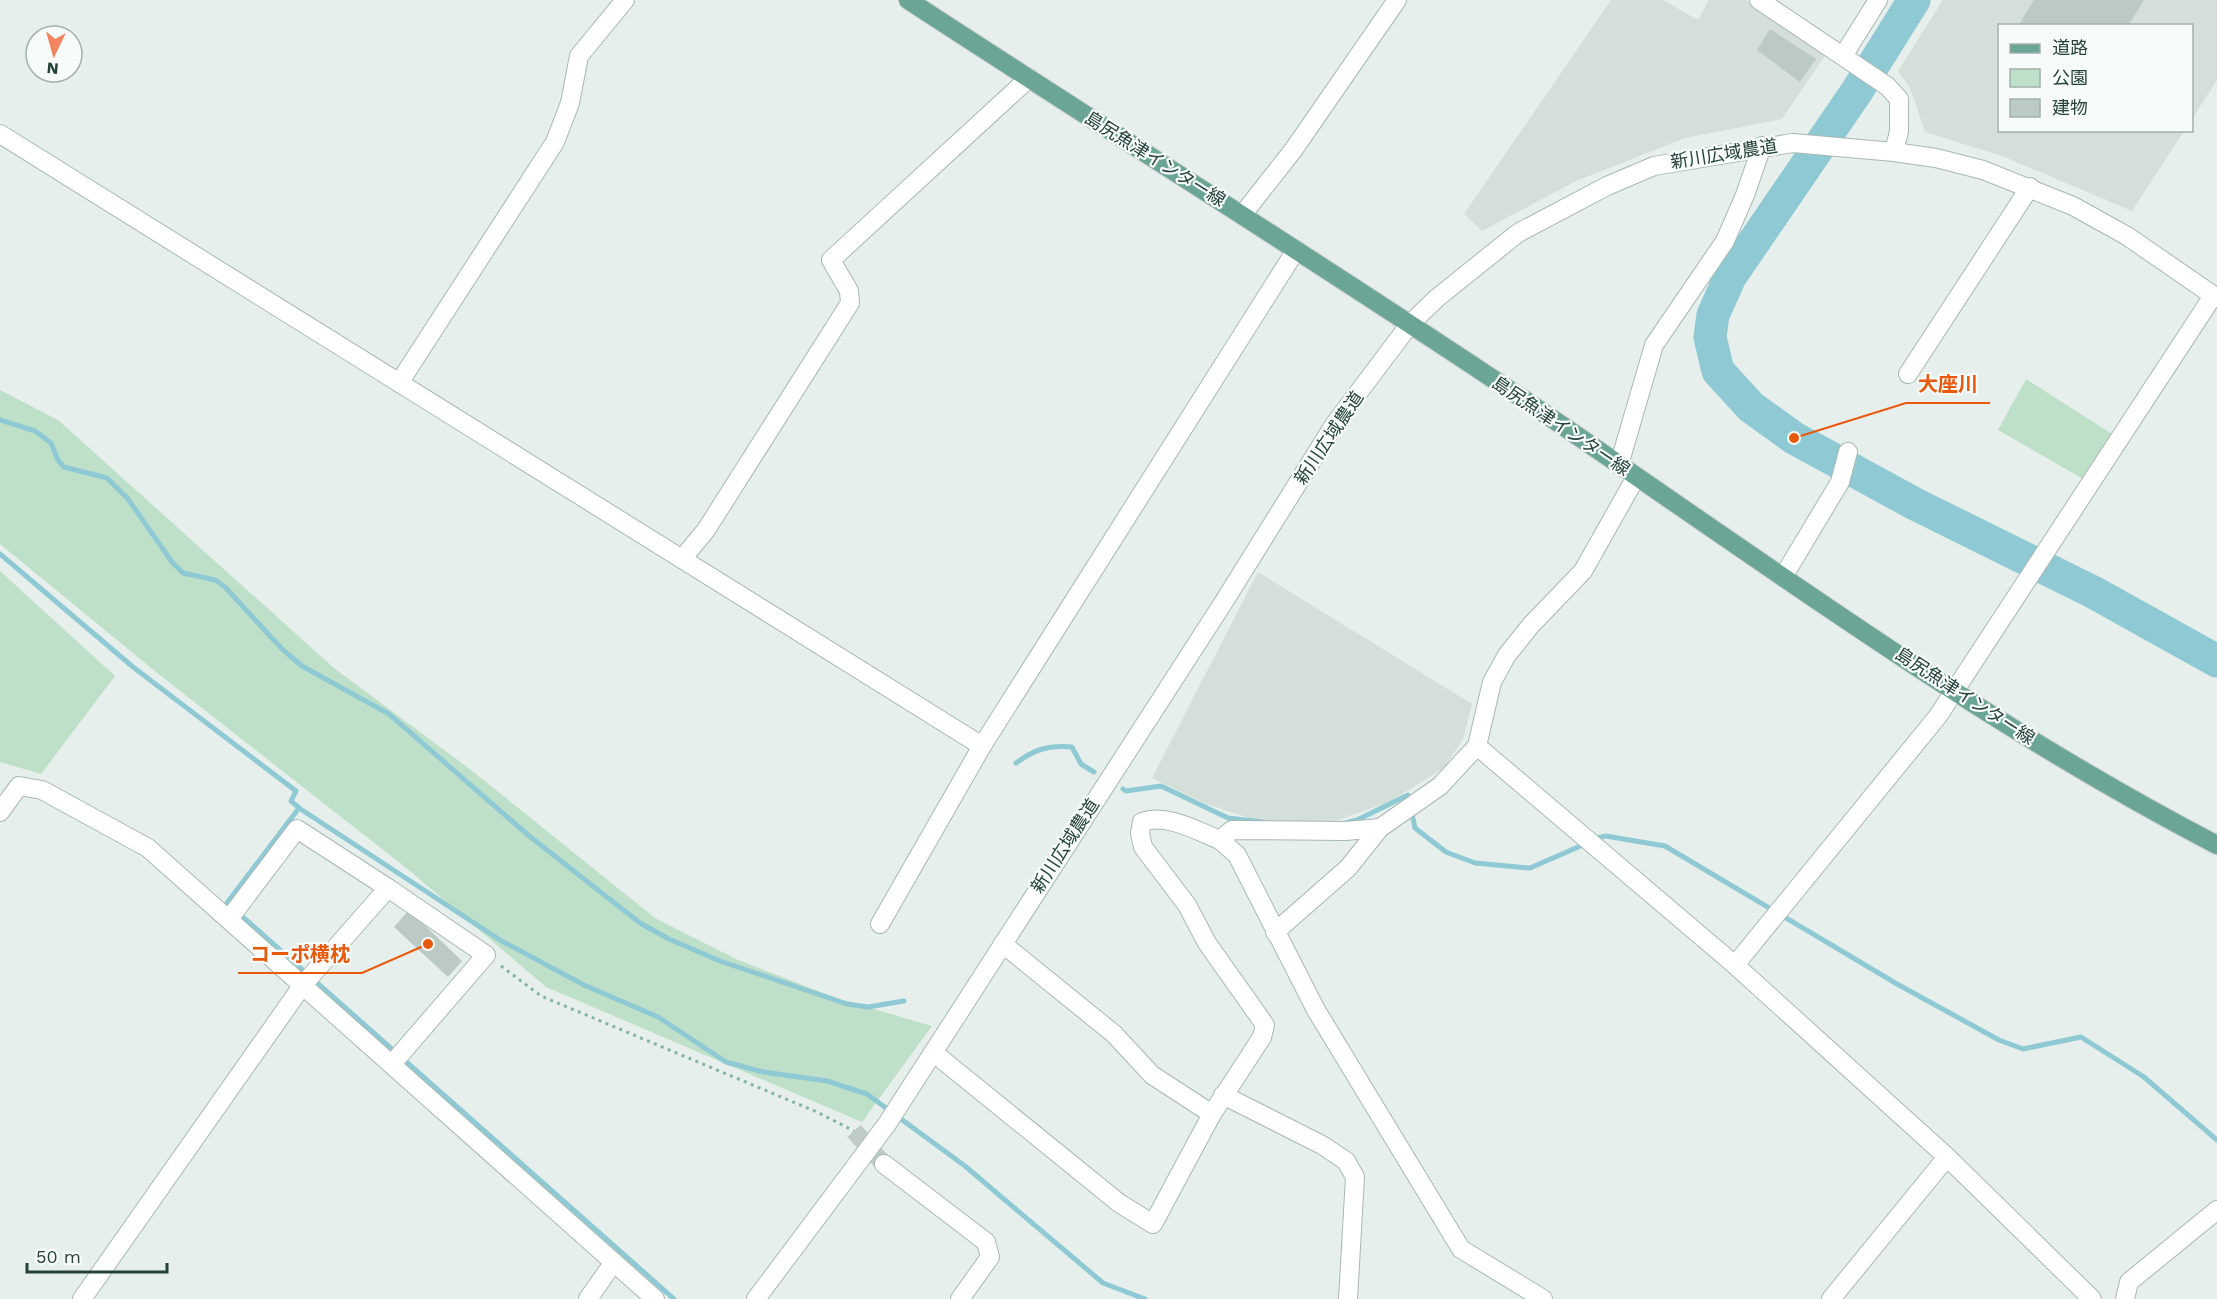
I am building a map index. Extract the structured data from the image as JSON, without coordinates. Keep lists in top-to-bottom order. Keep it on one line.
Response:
{"streets":{"main road":["島尻魚津インター線"],"street":["新川広域農道"]},"crossings":[["新川広域農道","島尻魚津インター線"]],"places":["大座川","コーポ横枕"],"legend":["道路","公園","建物"],"scale_bar":"50 m","north":"bottom"}
